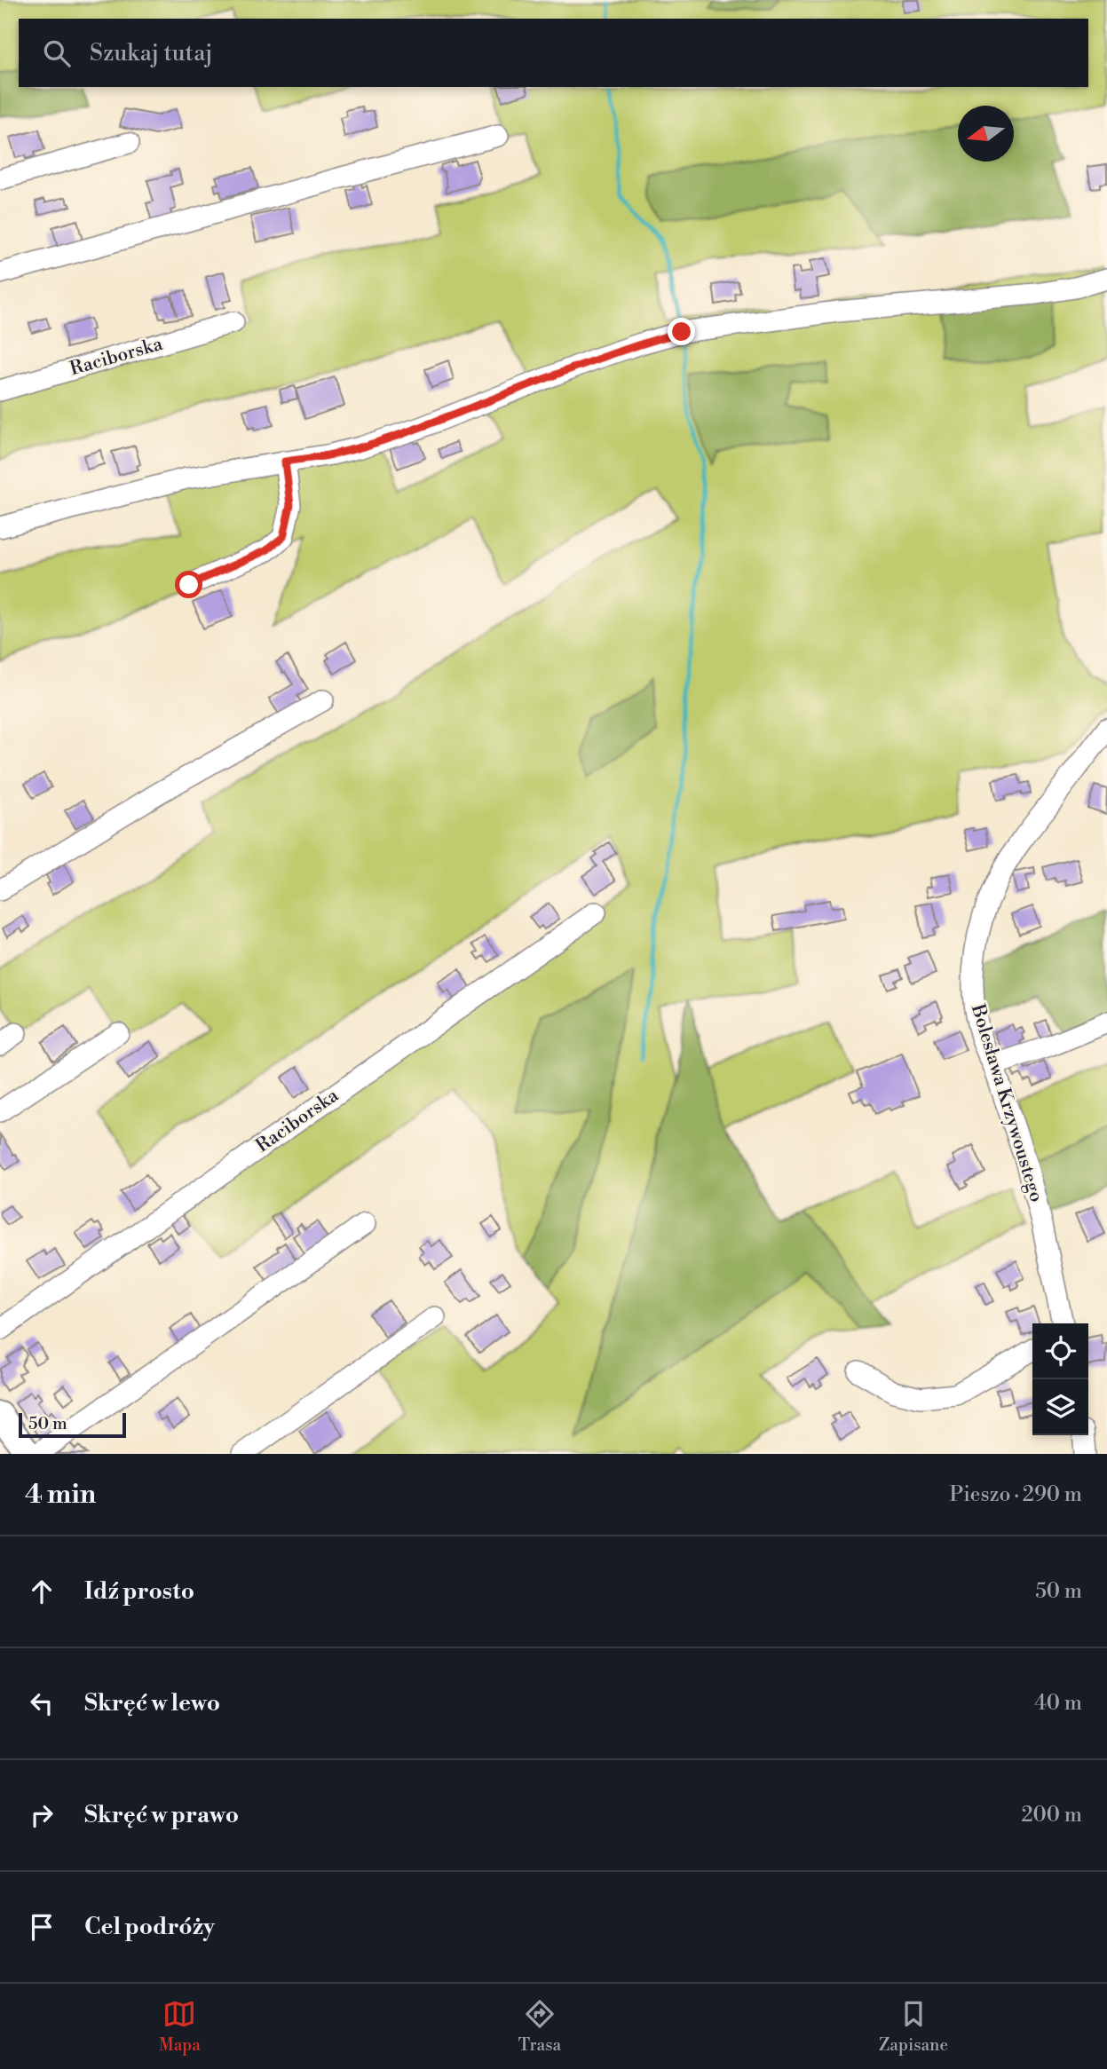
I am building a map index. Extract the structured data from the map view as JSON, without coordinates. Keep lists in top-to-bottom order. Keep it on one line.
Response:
{"streets":{"street":["Raciborska","Bolesława Krzywoustego"]},"scale_bar":"50 m","north":"left","page":{"search":"Szukaj tutaj","scale":"50 m","heading":["4 min","Pieszo · 290 m"],"list":[["Idź prosto","50 m"],["Skręć w lewo","40 m"],["Skręć w prawo","200 m"],"Cel podróży"],"nav":["Mapa","Trasa","Zapisane"]}}
